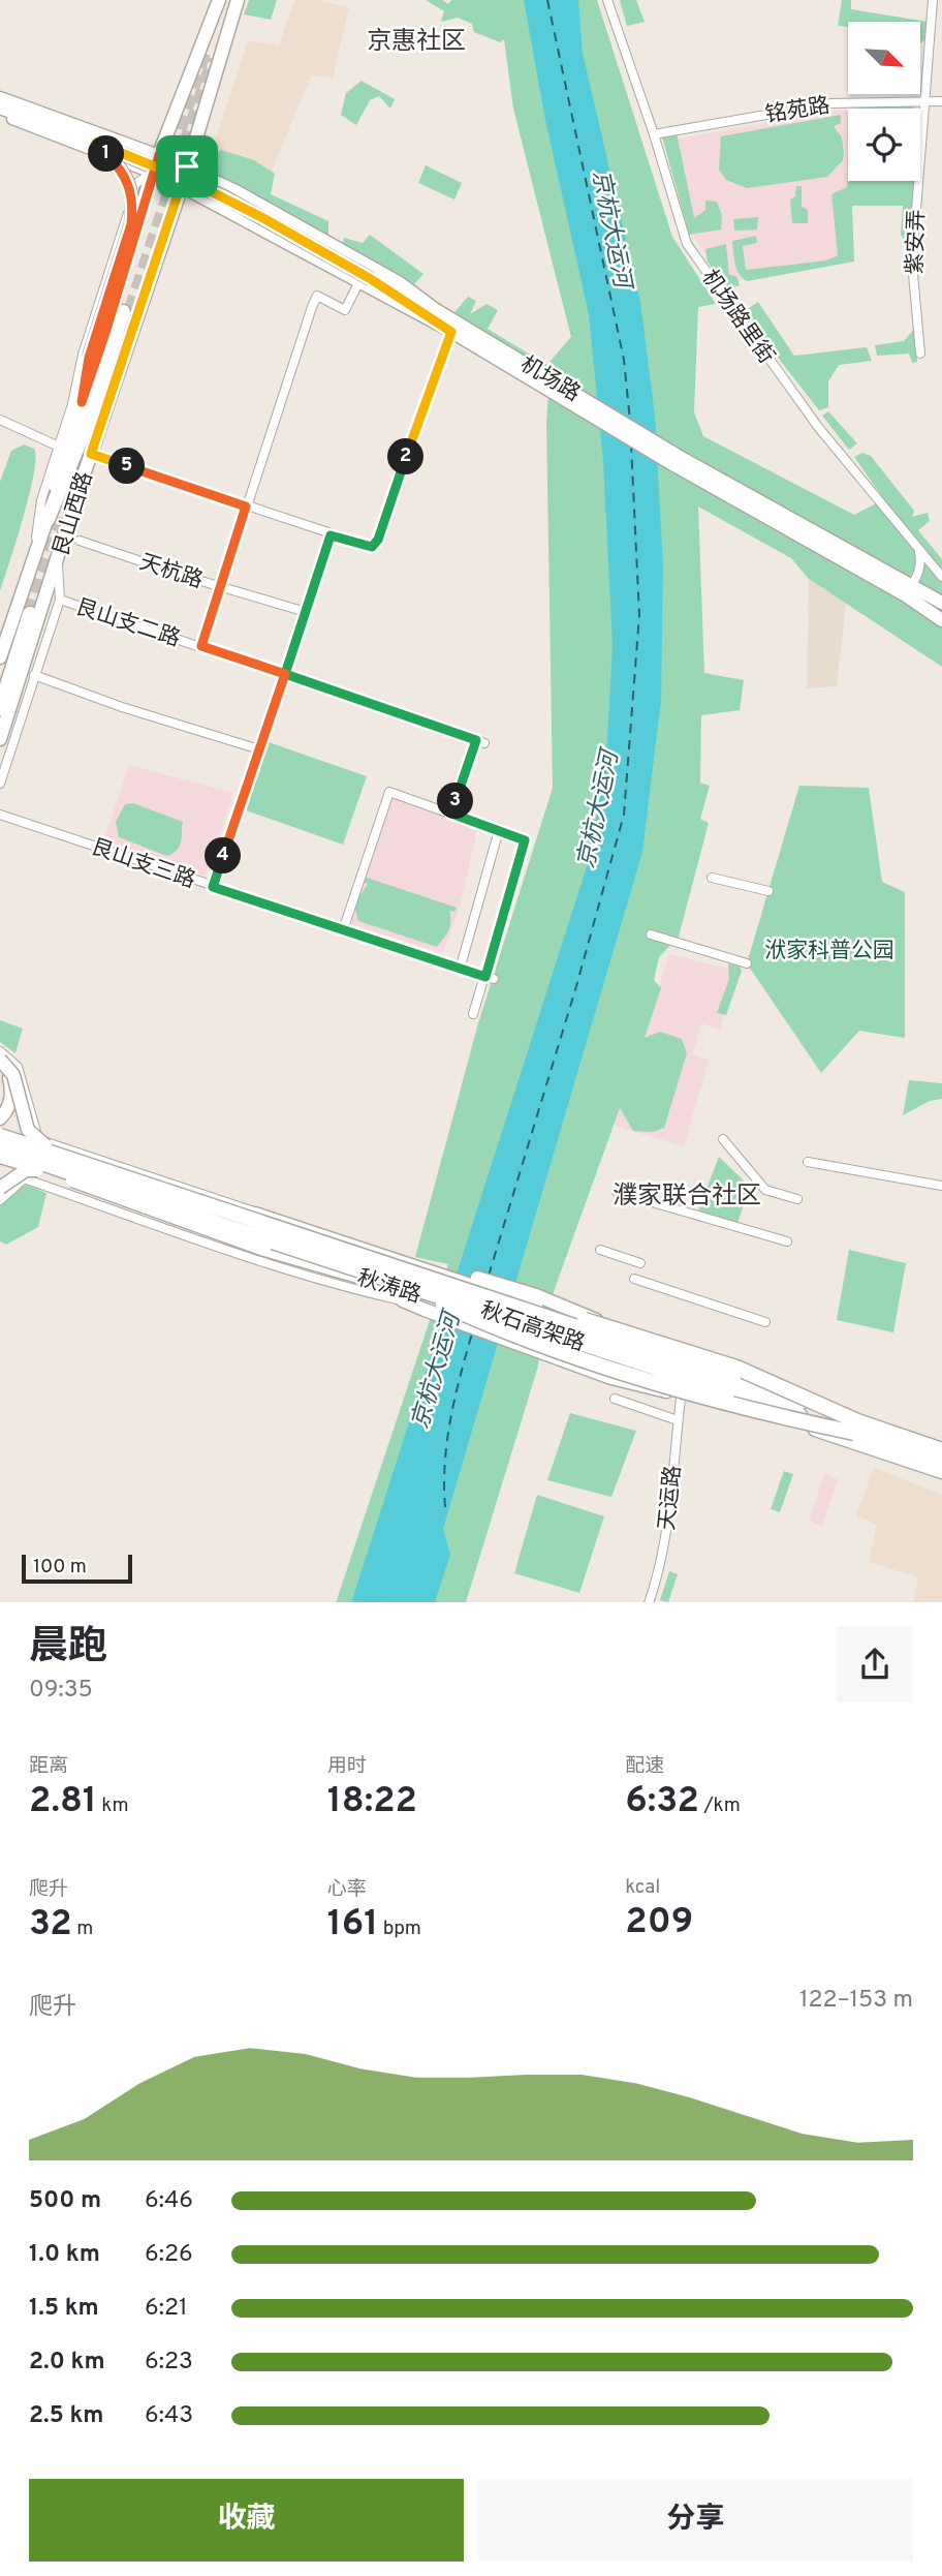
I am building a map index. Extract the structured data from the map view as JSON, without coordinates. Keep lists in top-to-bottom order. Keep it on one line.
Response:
{"streets":{"highway":["秋石高架路"],"main road":["机场路","艮山西路","秋涛路"],"street":["铭苑路","紫安弄","机场路里街","天杭路","艮山支二路","艮山支三路","天运路"]},"crossings":[["铭苑路","紫安弄"],["铭苑路","机场路里街"],["机场路","艮山西路"],["秋涛路","秋石高架路"]],"districts":["京惠社区","濮家联合社区"],"water":["京杭大运河"],"parks":["洑家科普公园"],"scale_bar":"100 m","north":"bottom right","page":{"pins":["1","2","5","3","4"],"scale":"100 m","heading":["晨跑","09:35"],"stats":[["距离","2.81 km"],["用时","18:22"],["配速","6:32 /km"],["爬升","32 m"],["心率","161 bpm"],["kcal","209"]],"chart":["爬升","122–153 m"],"list":[{"name":"500 m","note":"6:46"},{"name":"1.0 km","note":"6:26"},{"name":"1.5 km","note":"6:21"},{"name":"2.0 km","note":"6:23"},{"name":"2.5 km","note":"6:43"}],"buttons":["收藏","分享"]}}
